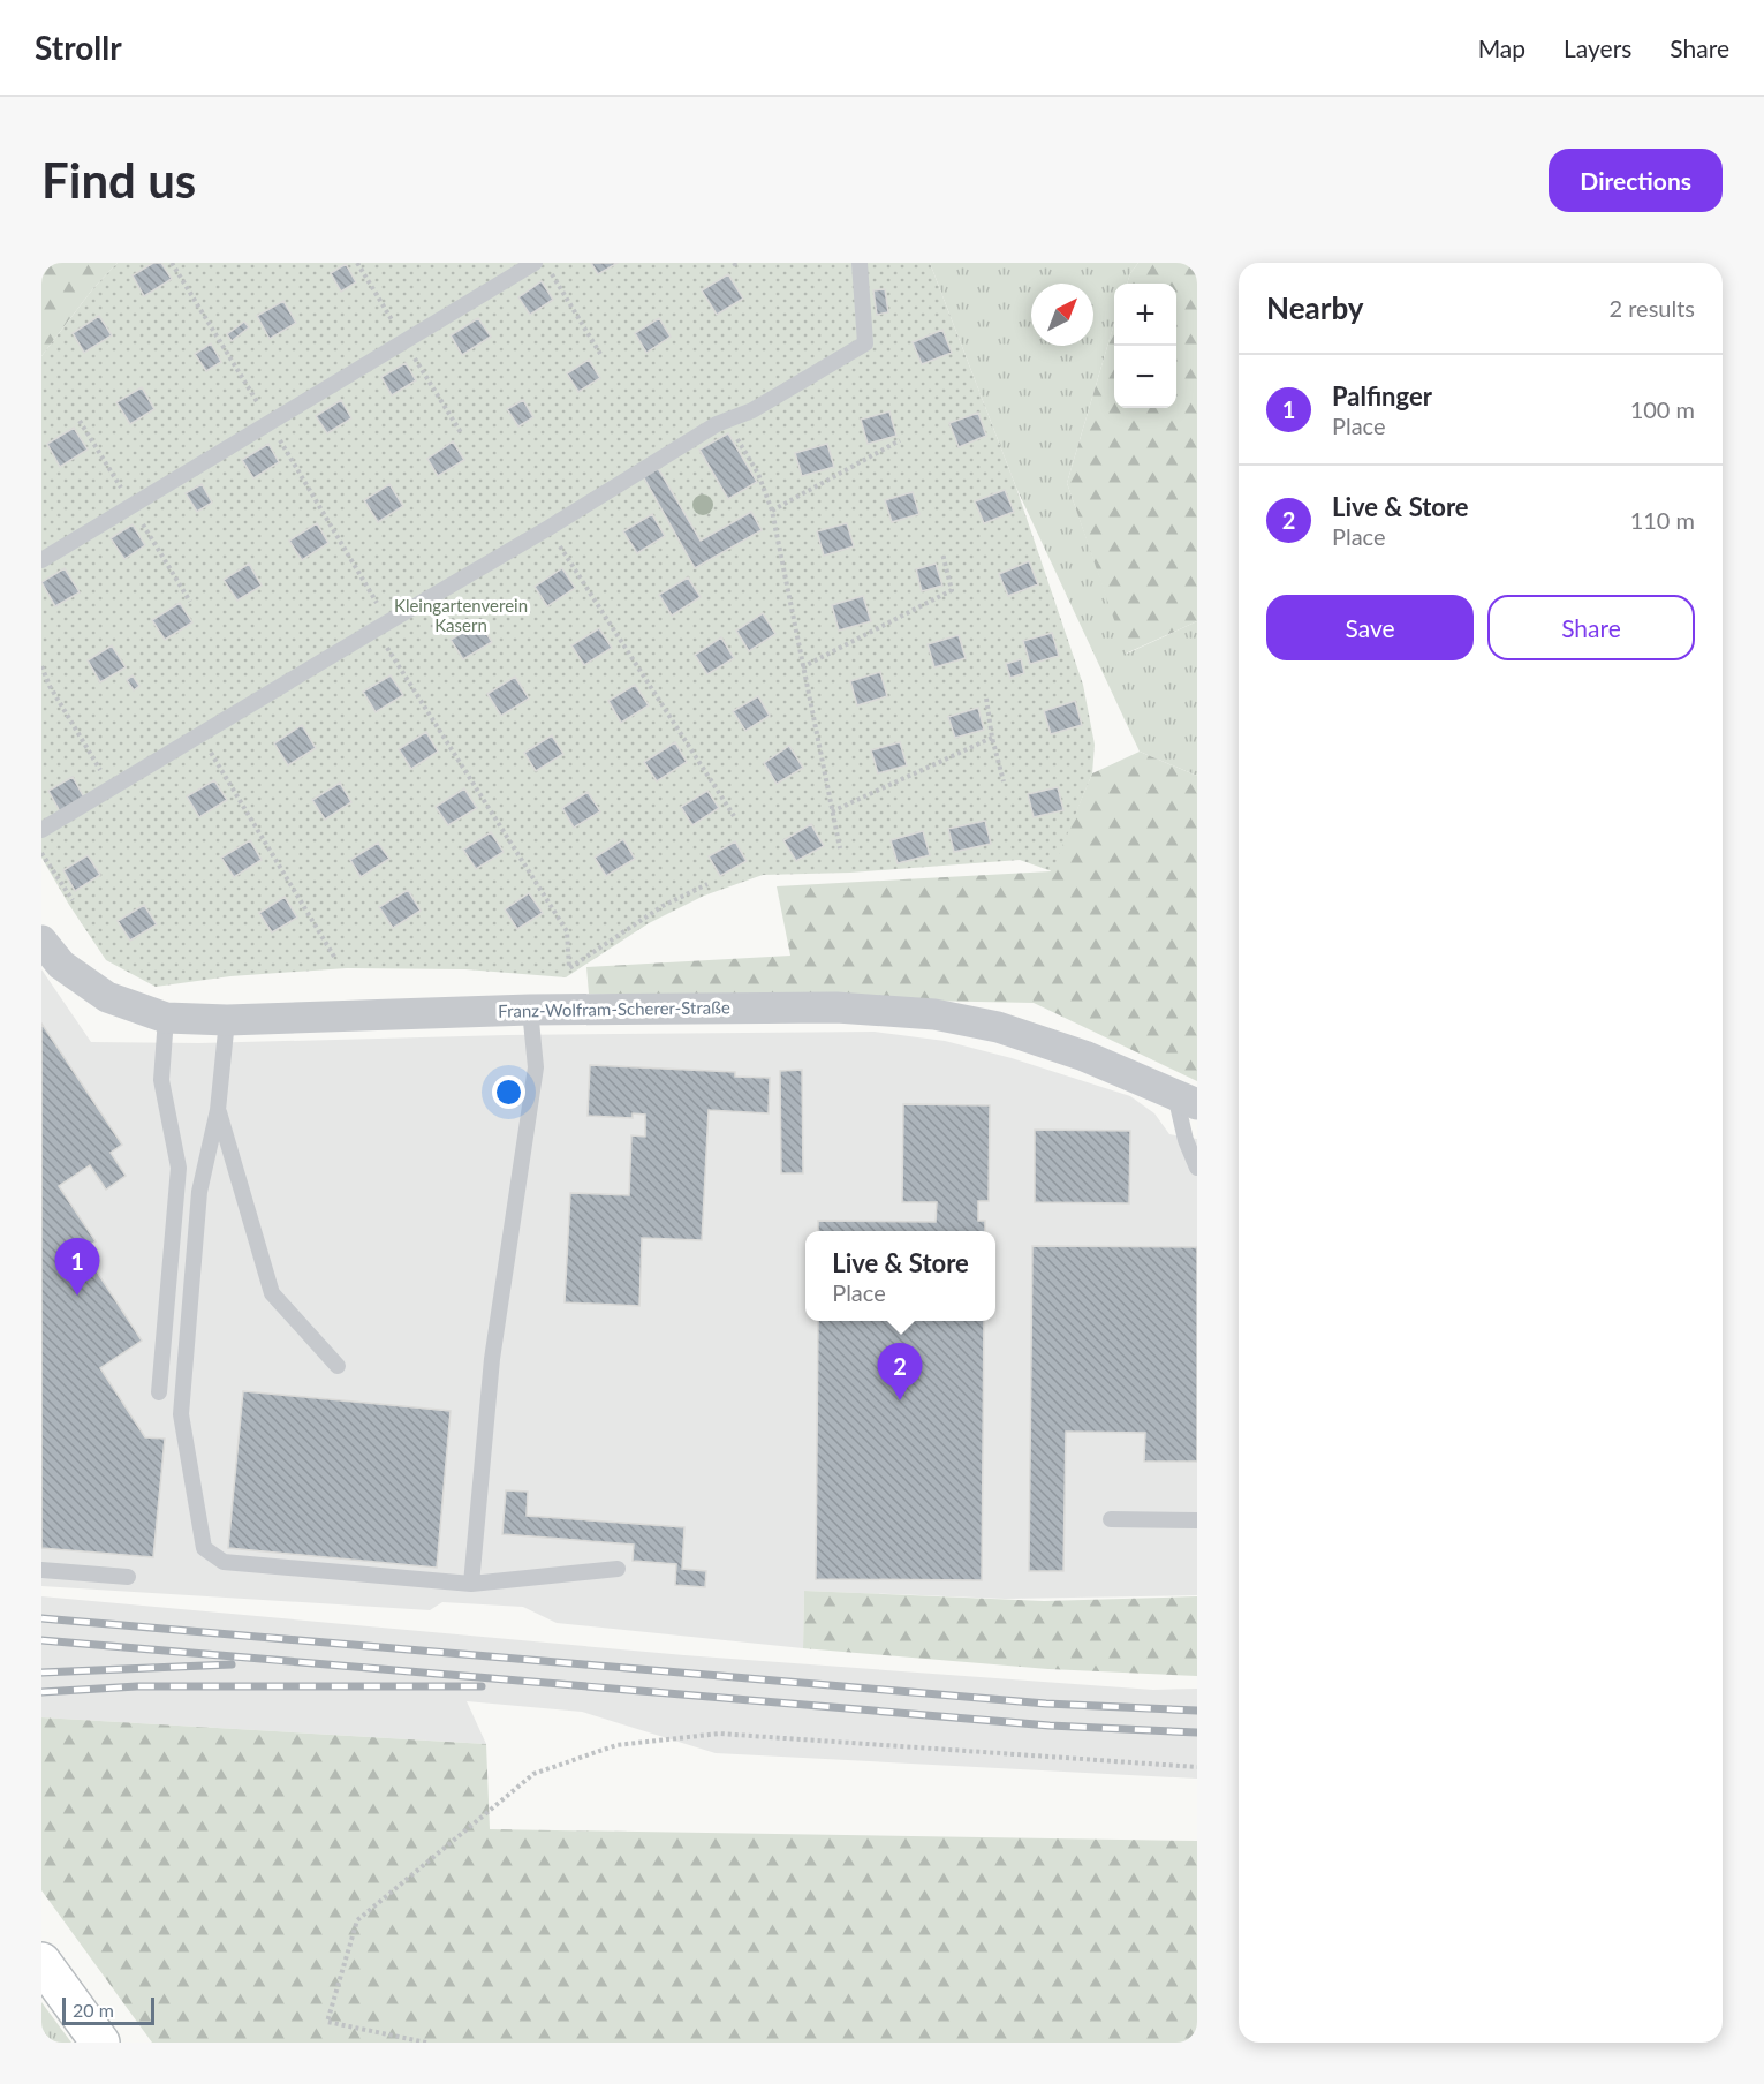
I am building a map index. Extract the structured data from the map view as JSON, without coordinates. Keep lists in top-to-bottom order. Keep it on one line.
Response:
{"streets":{"street":["Franz-Wolfram-Scherer-Straße"]},"parks":["Kleingartenverein Kasern"],"scale_bar":"20 m","north":"top right","page":{"header":"Strollr","nav":["Map","Layers","Share"],"buttons":["Directions",["Save","Share"]],"title":"Find us","heading":["Nearby","2 results"],"map_buttons":["+","−"],"list":[{"mark":"1","name":"Palfinger","note":"Place","value":"100 m"},{"mark":"2","name":"Live & Store","note":"Place","value":"110 m"}],"popup":["Live & Store","Place"],"pins":["1","2"],"scale":"20 m"}}
